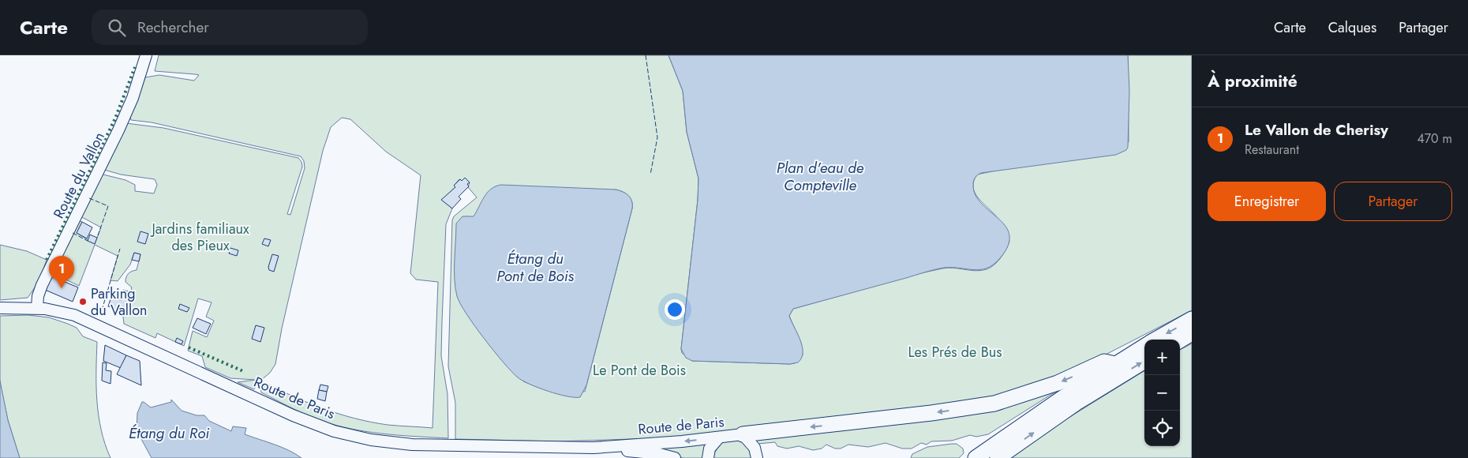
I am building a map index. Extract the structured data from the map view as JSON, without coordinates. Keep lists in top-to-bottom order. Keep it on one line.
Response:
{"streets":{"street":["Route du Vallon","Route de Paris"]},"crossings":[["Route du Vallon","Route de Paris"]],"water":["Plan d'eau de Compteville","Étang du Pont de Bois","Étang du Roi"],"parks":["Jardins familiaux des Pieux","Les Prés de Bus","Le Pont de Bois"],"places":["Parking du Vallon"],"page":{"header":"Carte","search":"Rechercher","nav":["Carte","Calques","Partager"],"heading":"À proximité","list":[{"mark":"1","name":"Le Vallon de Cherisy","note":"Restaurant","value":"470 m"}],"buttons":["Enregistrer","Partager"],"pins":"1","map_buttons":["+","−"]}}
